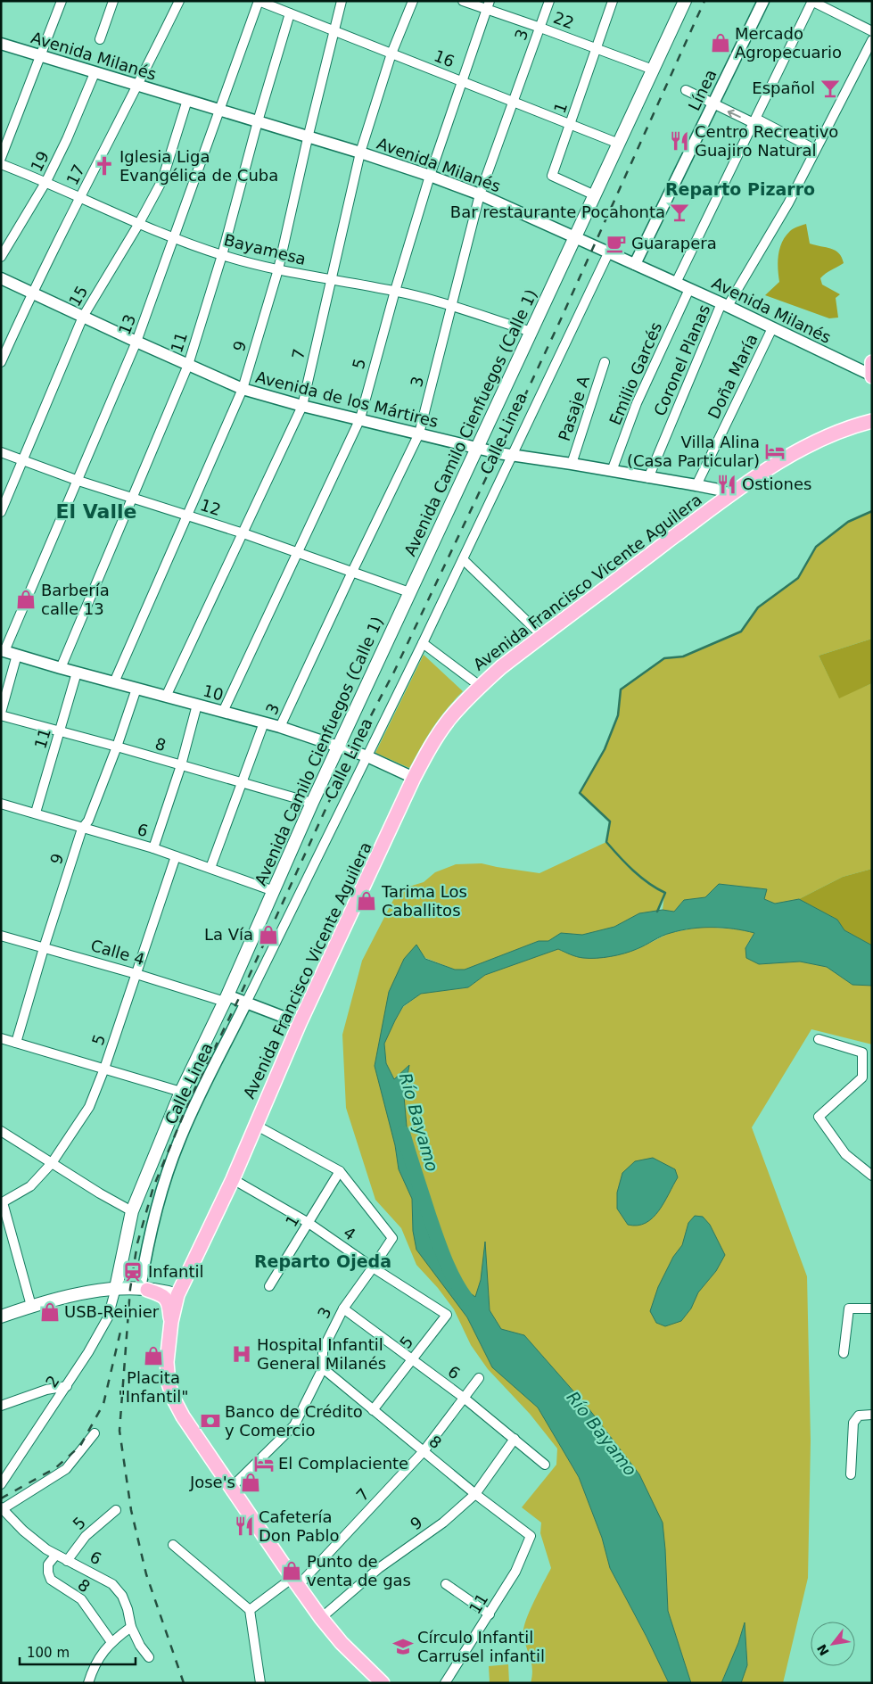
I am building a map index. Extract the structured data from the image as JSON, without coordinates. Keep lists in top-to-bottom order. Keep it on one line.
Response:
{"streets":{"main road":["Avenida Camilo Cienfuegos (Calle 1)","Avenida Francisco Vicente Aguilera"],"street":["22","3","Avenida Milanés","16","Línea","1","19","17","Bayamesa","15","13","11","9","7","Coronel Planas","5","Emilio Garcés","Doña María","Avenida de los Mártires","Pasaje A","Calle Linea","12","10","8","6","Calle 4","4","2"]},"crossings":[["22","3"],["22","1"],["22","5"],["22","Avenida Camilo Cienfuegos (Calle 1)"],["3","Avenida Milanés"],["3","16"],["3","1"],["3","Bayamesa"],["3","Avenida de los Mártires"],["3","12"],["3","Avenida Francisco Vicente Aguilera"],["3","10"],["3","8"],["3","6"],["3","4"],["Avenida Milanés","Línea"],["Avenida Milanés","19"],["Avenida Milanés","17"],["Avenida Milanés","15"],["Avenida Milanés","13"],["Avenida Milanés","11"],["Avenida Milanés","9"],["Avenida Milanés","7"],["Avenida Milanés","Coronel Planas"],["Avenida Milanés","5"],["Avenida Milanés","Emilio Garcés"],["Avenida Milanés","Doña María"],["Avenida Milanés","Avenida Camilo Cienfuegos (Calle 1)"],["Avenida Milanés","Calle Linea"],["16","1"],["16","13"],["16","11"],["16","9"],["16","7"],["16","5"],["16","Avenida Camilo Cienfuegos (Calle 1)"],["1","Avenida Camilo Cienfuegos (Calle 1)"],["1","4"],["19","Bayamesa"],["17","Bayamesa"],["17","Avenida de los Mártires"],["Bayamesa","15"],["Bayamesa","13"],["Bayamesa","11"],["Bayamesa","9"],["Bayamesa","7"],["Bayamesa","5"],["Bayamesa","Avenida Camilo Cienfuegos (Calle 1)"],["15","Avenida de los Mártires"],["15","12"],["13","Avenida de los Mártires"],["13","12"],["13","10"],["11","Avenida de los Mártires"],["11","12"],["11","10"],["11","8"],["11","6"],["9","Avenida de los Mártires"],["9","12"],["9","Avenida Francisco Vicente Aguilera"],["9","10"],["9","8"],["9","6"],["9","Calle 4"],["7","Avenida de los Mártires"],["7","12"],["7","Avenida Francisco Vicente Aguilera"],["7","10"],["7","8"],["7","6"],["Coronel Planas","Avenida de los Mártires"],["5","Avenida de los Mártires"],["5","12"],["5","10"],["5","8"],["5","6"],["5","Calle 4"],["5","4"],["Emilio Garcés","Avenida de los Mártires"],["Doña María","Avenida de los Mártires"],["Avenida de los Mártires","Pasaje A"],["Avenida de los Mártires","Avenida Camilo Cienfuegos (Calle 1)"],["Avenida de los Mártires","Calle Linea"],["Avenida de los Mártires","Avenida Francisco Vicente Aguilera"],["Avenida Camilo Cienfuegos (Calle 1)","12"],["Avenida Camilo Cienfuegos (Calle 1)","10"],["Avenida Camilo Cienfuegos (Calle 1)","8"],["Avenida Camilo Cienfuegos (Calle 1)","6"],["Avenida Camilo Cienfuegos (Calle 1)","Calle 4"],["Avenida Camilo Cienfuegos (Calle 1)","2"],["Calle Linea","10"],["Calle Linea","Calle 4"],["Avenida Francisco Vicente Aguilera","10"],["Avenida Francisco Vicente Aguilera","Calle 4"],["Avenida Francisco Vicente Aguilera","4"],["8","6"]],"districts":["Reparto Pizarro","El Valle","Reparto Ojeda"],"water":["Río Bayamo"],"places":{"shop":["Mercado Agropecuario","Barbería calle 13","Tarima Los Caballitos","La Vía","USB-Reinier","Placita \"Infantil\"","Jose's","Punto de venta de gas"],"bar":["Español","Bar restaurante Pocahonta"],"restaurant":["Centro Recreativo Guajiro Natural","Ostiones","Cafetería Don Pablo"],"church":["Iglesia Liga Evangélica de Cuba"],"cafe":["Guarapera"],"hotel":["Villa Alina (Casa Particular)","El Complaciente"],"station":["Infantil"],"hospital":["Hospital Infantil General Milanés"],"bank":["Banco de Crédito y Comercio"],"school or university":["Círculo Infantil Carrusel infantil"]},"scale_bar":"100 m","north":"bottom left"}
